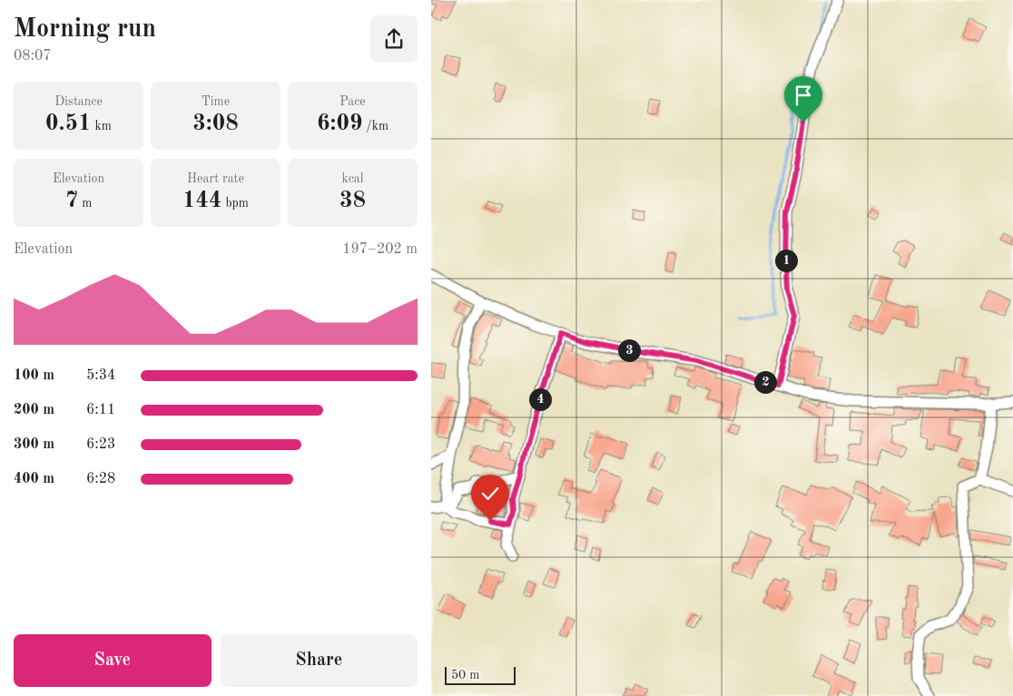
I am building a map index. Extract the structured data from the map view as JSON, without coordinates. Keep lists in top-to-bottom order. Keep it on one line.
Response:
{"scale_bar":"50 m","page":{"heading":["Morning run","08:07"],"stats":[["Distance","0.51 km"],["Time","3:08"],["Pace","6:09 /km"],["Elevation","7 m"],["Heart rate","144 bpm"],["kcal","38"]],"chart":["Elevation","197–202 m"],"pins":["1","3","2","4"],"list":[{"name":"100 m","note":"5:34"},{"name":"200 m","note":"6:11"},{"name":"300 m","note":"6:23"},{"name":"400 m","note":"6:28"}],"buttons":["Save","Share"],"scale":"50 m"}}
